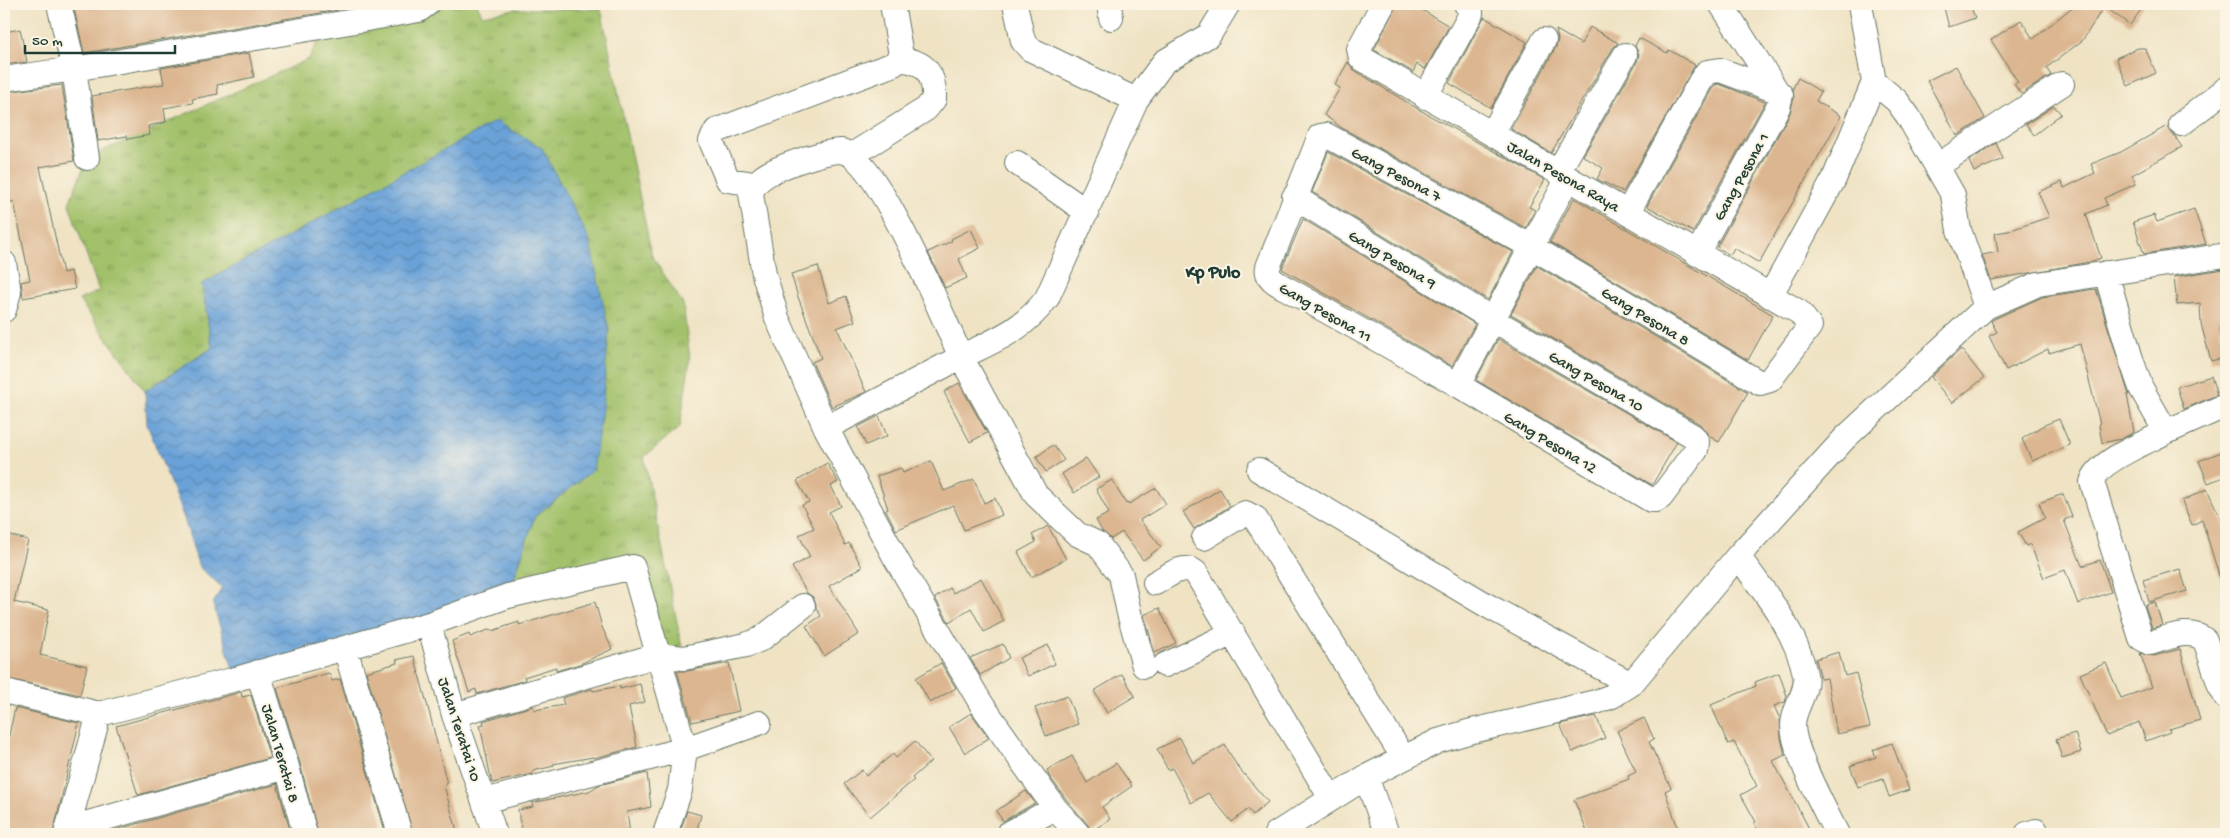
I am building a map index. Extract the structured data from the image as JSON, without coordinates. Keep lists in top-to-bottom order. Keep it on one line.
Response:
{"streets":{"street":["Gang Pesona 7","Jalan Pesona Raya","Gang Pesona 1","Gang Pesona 9","Gang Pesona 11","Gang Pesona 8","Gang Pesona 10","Gang Pesona 12","Jalan Teratai 10","Jalan Teratai 8"]},"crossings":[["Gang Pesona 7","Gang Pesona 9"],["Gang Pesona 7","Gang Pesona 11"],["Gang Pesona 7","Gang Pesona 8"],["Jalan Pesona Raya","Gang Pesona 1"],["Jalan Pesona Raya","Gang Pesona 8"],["Gang Pesona 9","Gang Pesona 11"],["Gang Pesona 9","Gang Pesona 10"],["Gang Pesona 11","Gang Pesona 12"],["Gang Pesona 10","Gang Pesona 12"]],"districts":["Kp Pulo"],"scale_bar":"50 m"}
